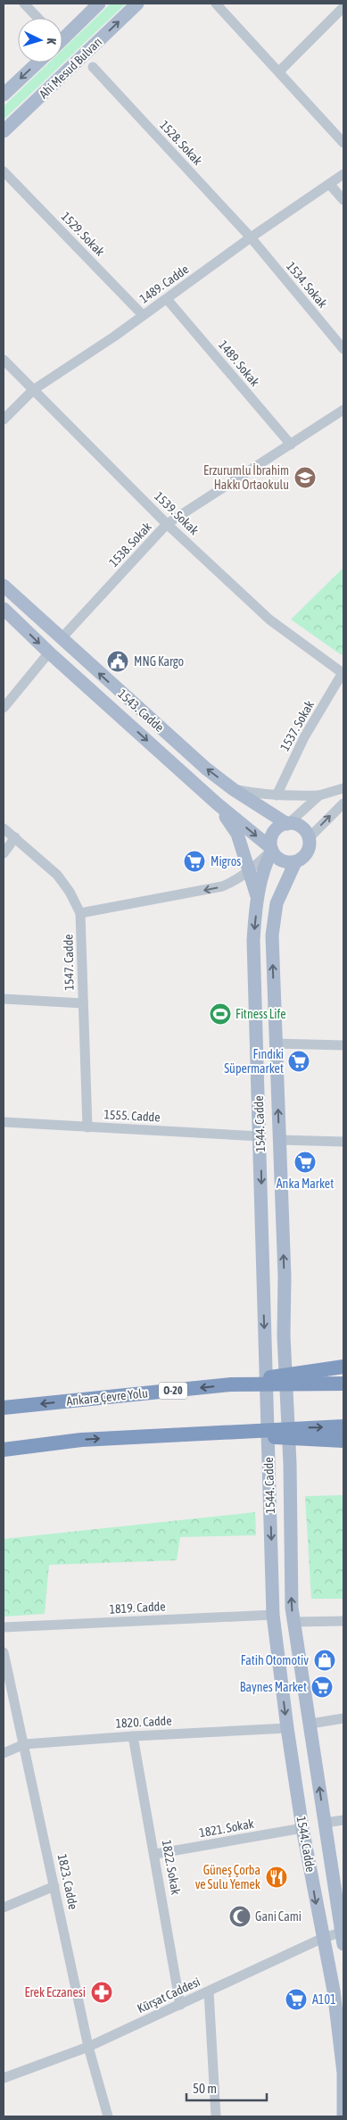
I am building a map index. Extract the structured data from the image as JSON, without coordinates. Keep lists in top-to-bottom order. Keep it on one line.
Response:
{"streets":{"highway":["O-20","Ankara Çevre Yolu"],"main road":["Ahi Mesud Bulvarı","1543. Cadde","1544. Cadde"],"street":["1528. Sokak","1529. Sokak","1489. Cadde","1534. Sokak","1489. Sokak","1539. Sokak","1538. Sokak","1537. Sokak","1547. Cadde","1555. Cadde","1819. Cadde","1820. Cadde","1821. Sokak","1822. Sokak","1823. Cadde","Kürşat Caddesi"]},"crossings":[["1528. Sokak","1489. Cadde"],["1528. Sokak","1534. Sokak"],["1529. Sokak","1489. Cadde"],["1489. Cadde","1534. Sokak"],["1489. Cadde","1489. Sokak"],["1489. Cadde","1539. Sokak"],["1489. Sokak","1538. Sokak"],["1539. Sokak","1538. Sokak"],["1539. Sokak","1537. Sokak"],["1538. Sokak","1543. Cadde"],["1543. Cadde","1544. Cadde"],["1547. Cadde","1555. Cadde"],["1555. Cadde","1544. Cadde"],["1544. Cadde","1819. Cadde"],["1544. Cadde","1820. Cadde"],["1544. Cadde","1821. Sokak"],["1544. Cadde","Kürşat Caddesi"],["1820. Cadde","1822. Sokak"],["1820. Cadde","1823. Cadde"],["1821. Sokak","1822. Sokak"],["1822. Sokak","Kürşat Caddesi"],["1823. Cadde","Kürşat Caddesi"]],"places":{"school or university":["Erzurumlu İbrahim Hakkı Ortaokulu"],"public building":["MNG Kargo"],"supermarket":["Migros","Fındıki Süpermarket","Anka Market","Baynes Market","A101"],"sports":["Fitness Life"],"shop":["Fatih Otomotiv"],"restaurant":["Güneş Çorba ve Sulu Yemek"],"mosque":["Gani Cami"],"pharmacy":["Erek Eczanesi"]},"scale_bar":"50 m","north":"right"}
